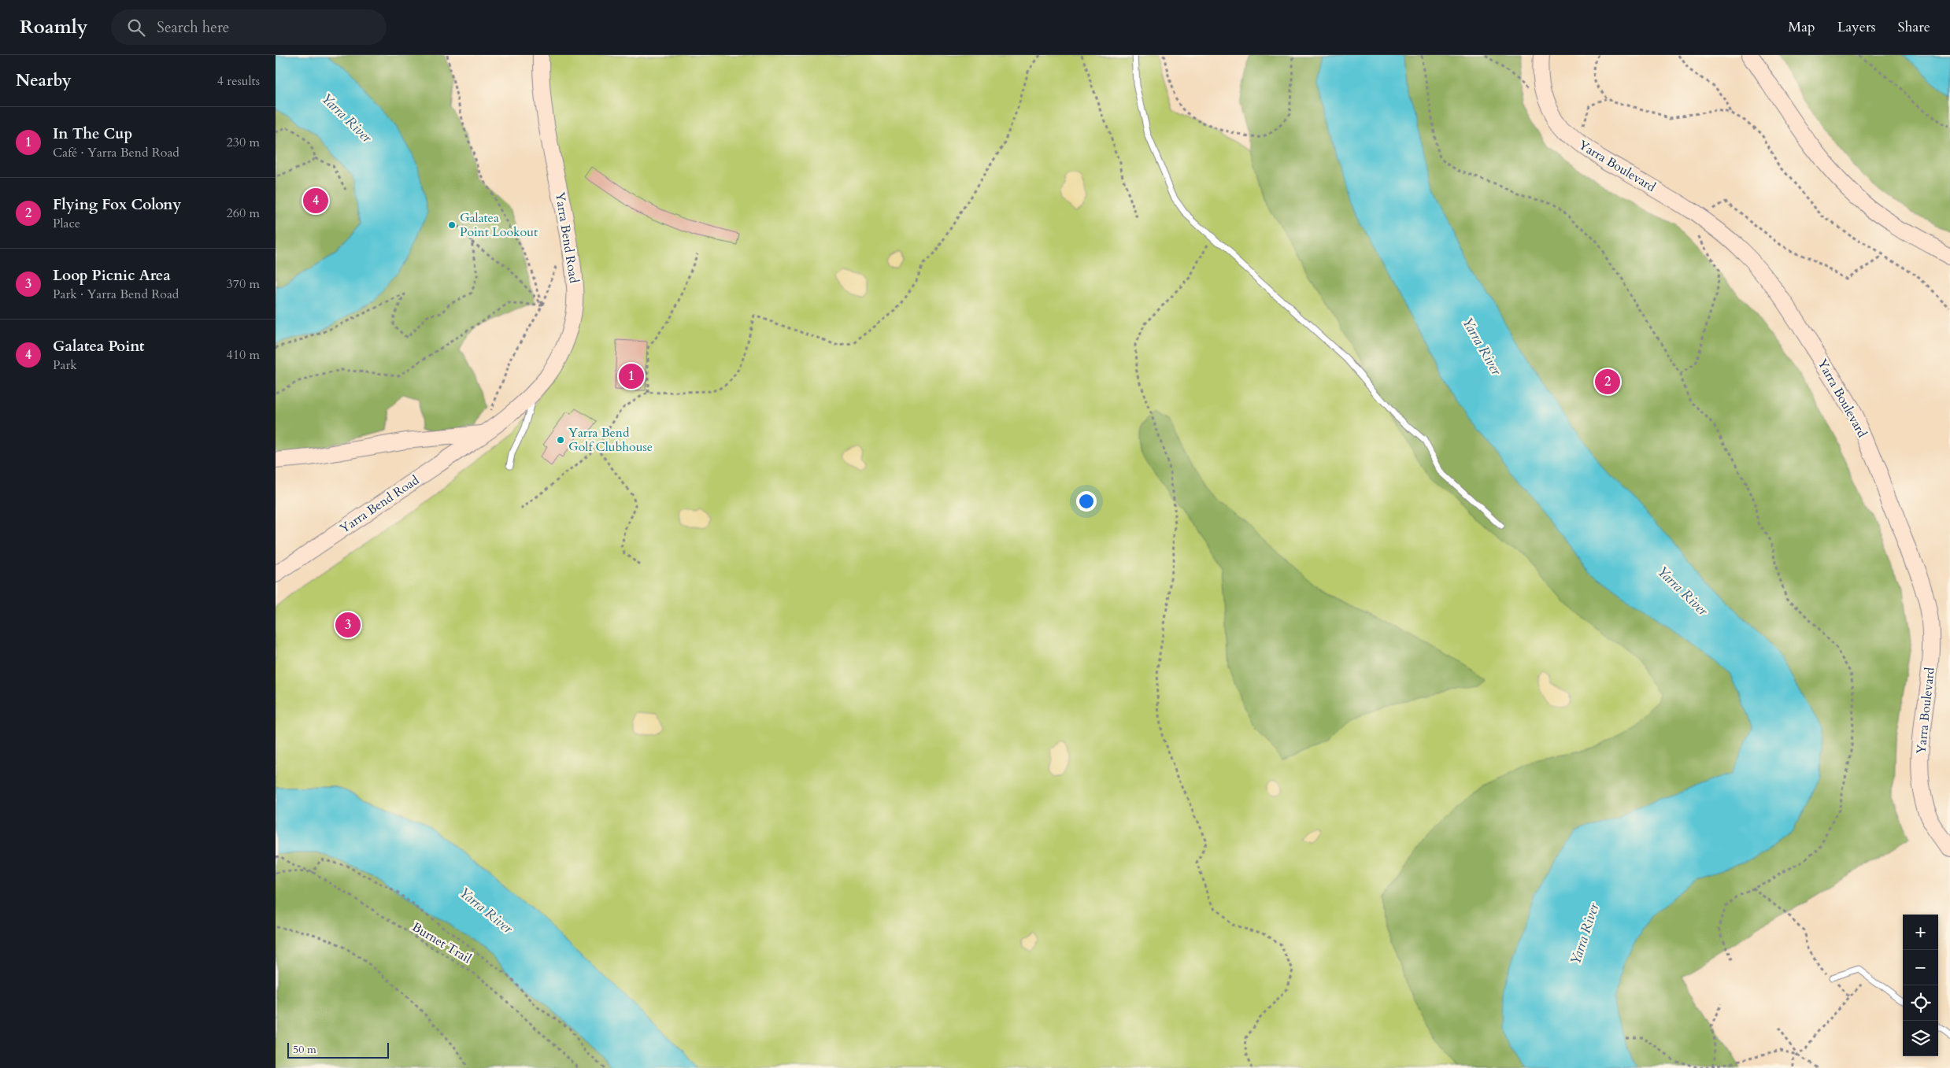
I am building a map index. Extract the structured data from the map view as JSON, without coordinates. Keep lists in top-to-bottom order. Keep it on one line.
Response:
{"streets":{"main road":["Yarra Boulevard","Yarra Bend Road"],"path":["Burnet Trail"]},"water":["Yarra River"],"places":["Galatea Point Lookout","Yarra Bend Golf Clubhouse"],"scale_bar":"50 m","page":{"header":"Roamly","search":"Search here","nav":["Map","Layers","Share"],"heading":["Nearby","4 results"],"list":[{"mark":"1","name":"In The Cup","note":"Café · Yarra Bend Road","value":"230 m"},{"mark":"2","name":"Flying Fox Colony","note":"Place","value":"260 m"},{"mark":"3","name":"Loop Picnic Area","note":"Park · Yarra Bend Road","value":"370 m"},{"mark":"4","name":"Galatea Point","note":"Park","value":"410 m"}],"pins":["4","1","2","3"],"map_buttons":["+","−"],"scale":"50 m"}}
